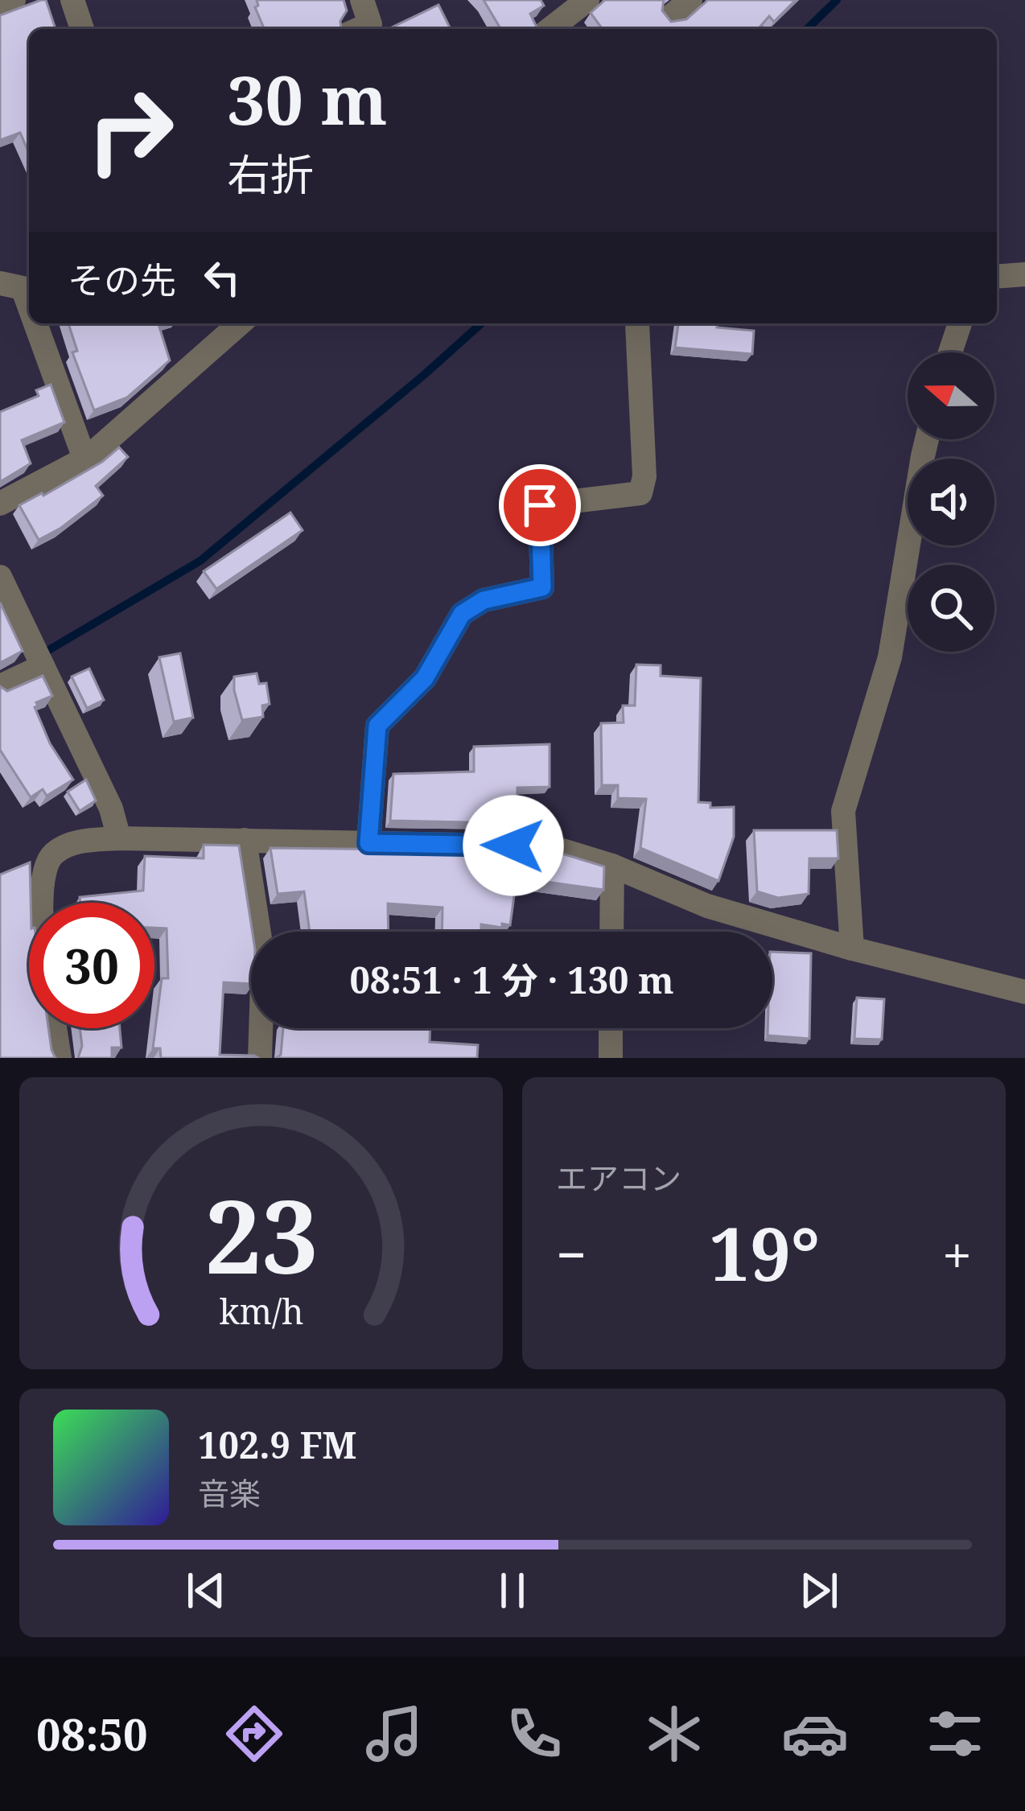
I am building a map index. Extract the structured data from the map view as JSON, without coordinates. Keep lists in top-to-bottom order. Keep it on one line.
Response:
{"north":"left","page":{"turn":["30 m","右折"],"then":"その先","limit":"30","trip":"08:51 · 1 分 · 130 m","tile":"エアコン","heat":["−","19°","+"],"song":["102.9 FM","音楽"],"tabs":"08:50","gauge":["23","km/h"]}}
